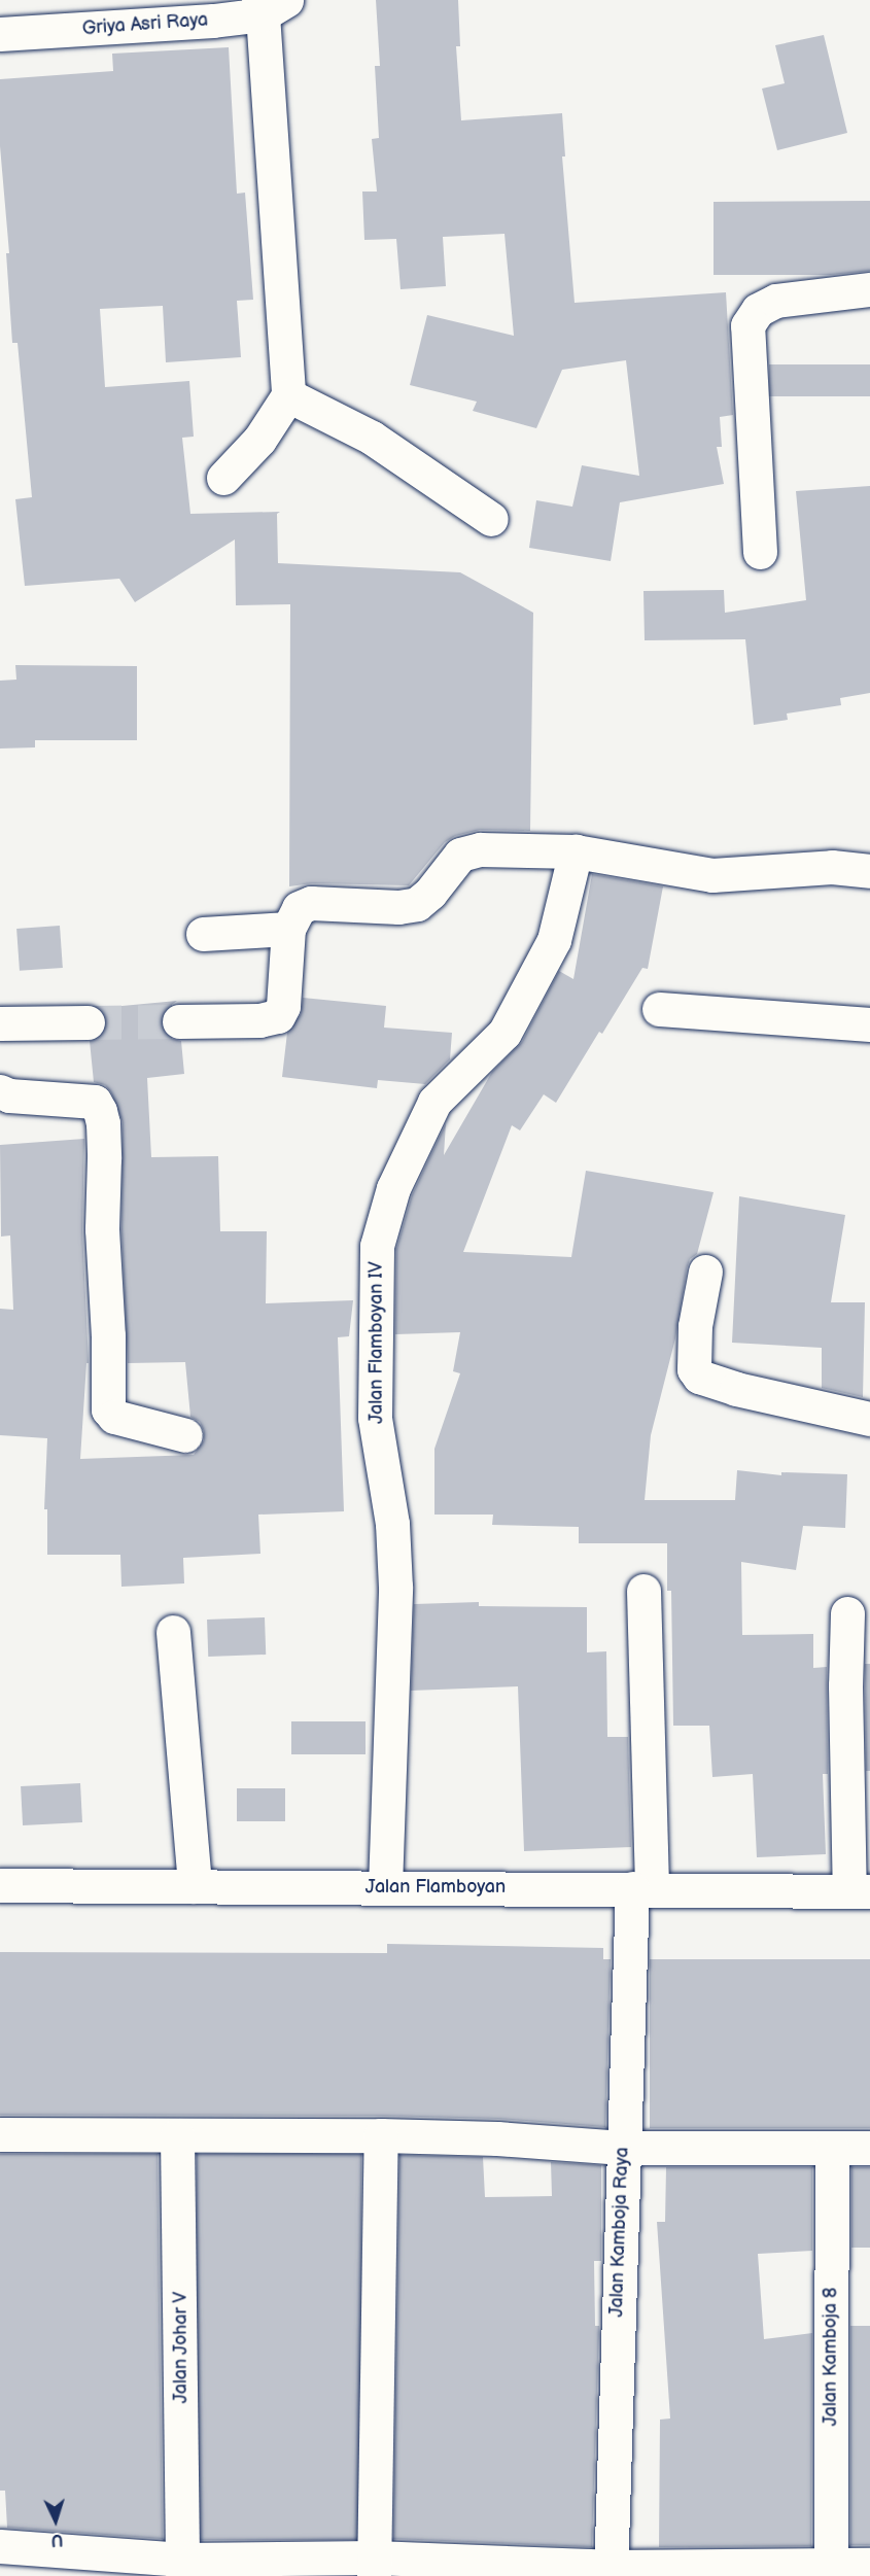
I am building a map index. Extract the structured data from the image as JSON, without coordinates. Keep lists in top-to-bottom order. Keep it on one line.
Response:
{"streets":{"street":["Griya Asri Raya","Jalan Flamboyan IV","Jalan Flamboyan","Jalan Kamboja Raya","Jalan Johar V","Jalan Kamboja 8"]},"crossings":[["Jalan Flamboyan IV","Jalan Flamboyan"],["Jalan Flamboyan","Jalan Kamboja Raya"]],"north":"bottom"}
